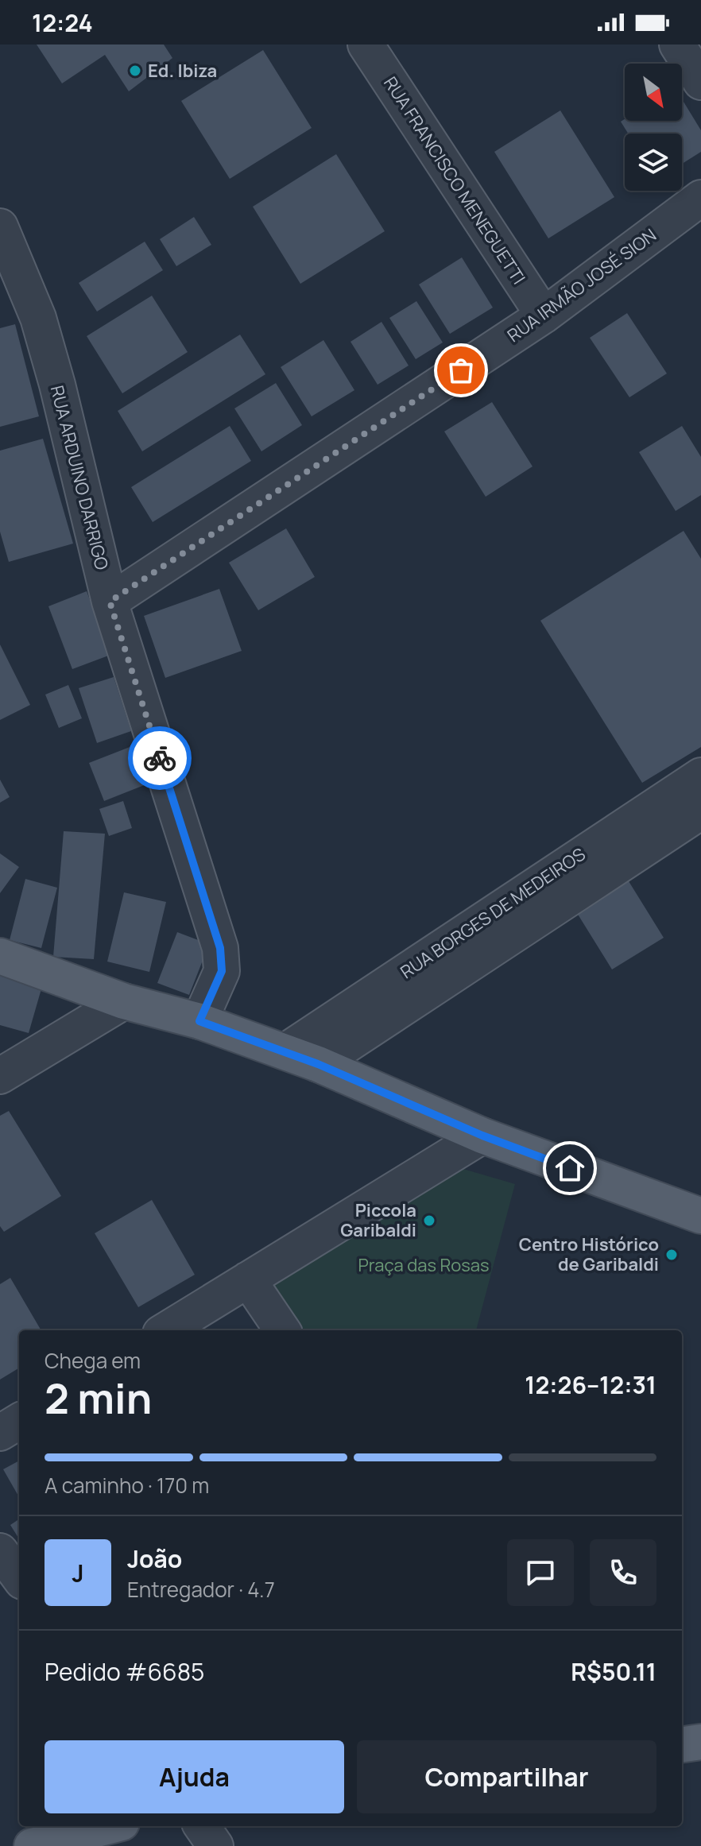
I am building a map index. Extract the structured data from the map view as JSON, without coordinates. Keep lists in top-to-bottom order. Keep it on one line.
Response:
{"streets":{"street":["RUA FRANCISCO MENEGUETTI","RUA IRMÃO JOSÉ SION","RUA ARDUINO DARRIGO","RUA BORGES DE MEDEIROS"]},"crossings":[["RUA FRANCISCO MENEGUETTI","RUA IRMÃO JOSÉ SION"],["RUA IRMÃO JOSÉ SION","RUA ARDUINO DARRIGO"]],"parks":["Praça das Rosas"],"places":["Ed. Ibiza","Piccola Garibaldi","Centro Histórico de Garibaldi"],"north":"bottom right","page":{"status":"12:24","heading":["2 min","Chega em","12:26–12:31"],"panel":["João","Entregador · 4.7","Pedido #6685","R$50.11"],"bar":"A caminho · 170 m","round":"J","buttons":["Ajuda","Compartilhar"]}}
